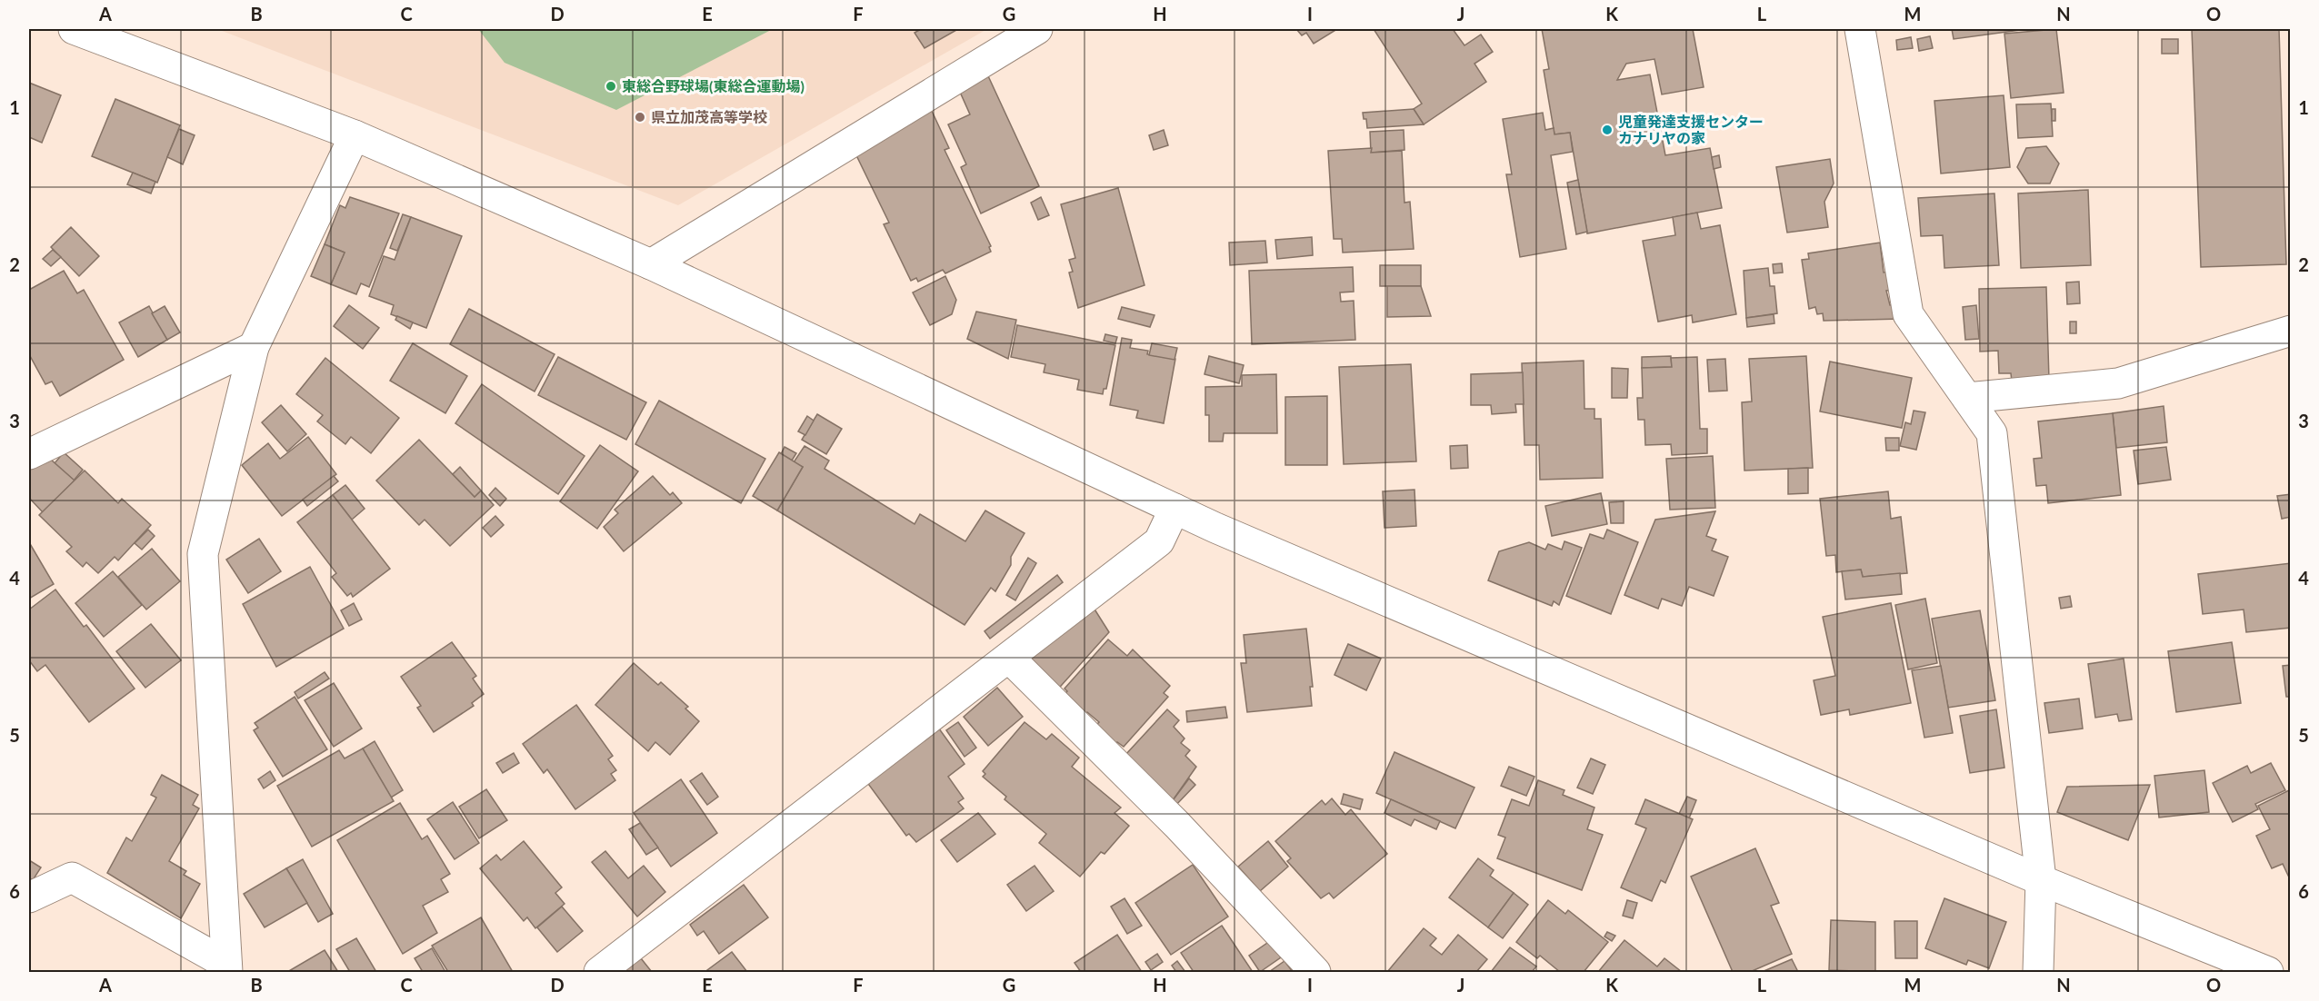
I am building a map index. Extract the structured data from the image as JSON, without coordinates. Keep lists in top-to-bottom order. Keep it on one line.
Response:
{"places":["東総合野球場(東総合運動場)","県立加茂高等学校","児童発達支援センター カナリヤの家"],"grid":{"columns":["A","B","C","D","E","F","G","H","I","J","K","L","M","N","O"],"rows":["1","2","3","4","5","6"]}}
